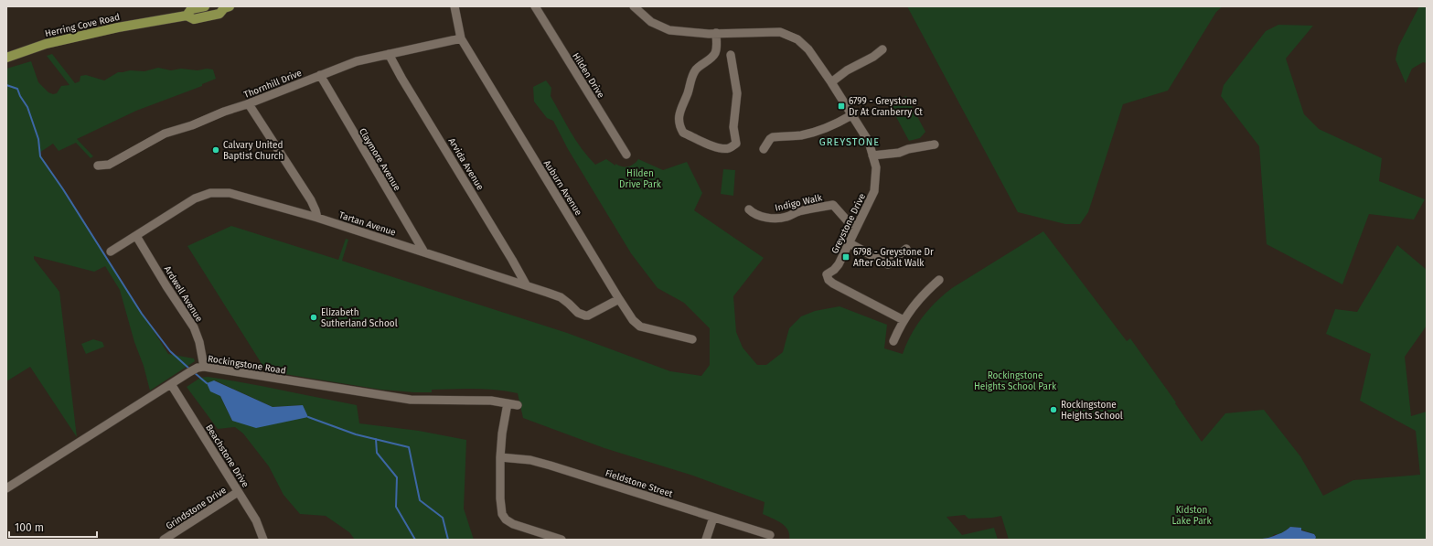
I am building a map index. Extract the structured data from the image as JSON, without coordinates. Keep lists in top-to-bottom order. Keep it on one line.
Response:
{"streets":{"main road":["Herring Cove Road"],"street":["Hilden Drive","Thornhill Drive","Claymore Avenue","Arvida Avenue","Auburn Avenue","Indigo Walk","Tartan Avenue","Greystone Drive","Ardwell Avenue","Rockingstone Road","Beachstone Drive","Fieldstone Street","Grindstone Drive"]},"crossings":[["Thornhill Drive","Claymore Avenue"],["Thornhill Drive","Arvida Avenue"],["Thornhill Drive","Auburn Avenue"],["Claymore Avenue","Tartan Avenue"],["Arvida Avenue","Tartan Avenue"],["Auburn Avenue","Tartan Avenue"],["Indigo Walk","Greystone Drive"],["Tartan Avenue","Ardwell Avenue"],["Ardwell Avenue","Rockingstone Road"],["Rockingstone Road","Beachstone Drive"],["Beachstone Drive","Grindstone Drive"]],"districts":["GREYSTONE"],"parks":["Hilden Drive Park","Rockingstone Heights School Park","Kidston Lake Park"],"places":{"transit":["6799 - Greystone Dr At Cranberry Ct","6798 - Greystone Dr After Cobalt Walk"],"other":["Calvary United Baptist Church","Elizabeth Sutherland School","Rockingstone Heights School"]},"scale_bar":"100 m"}
